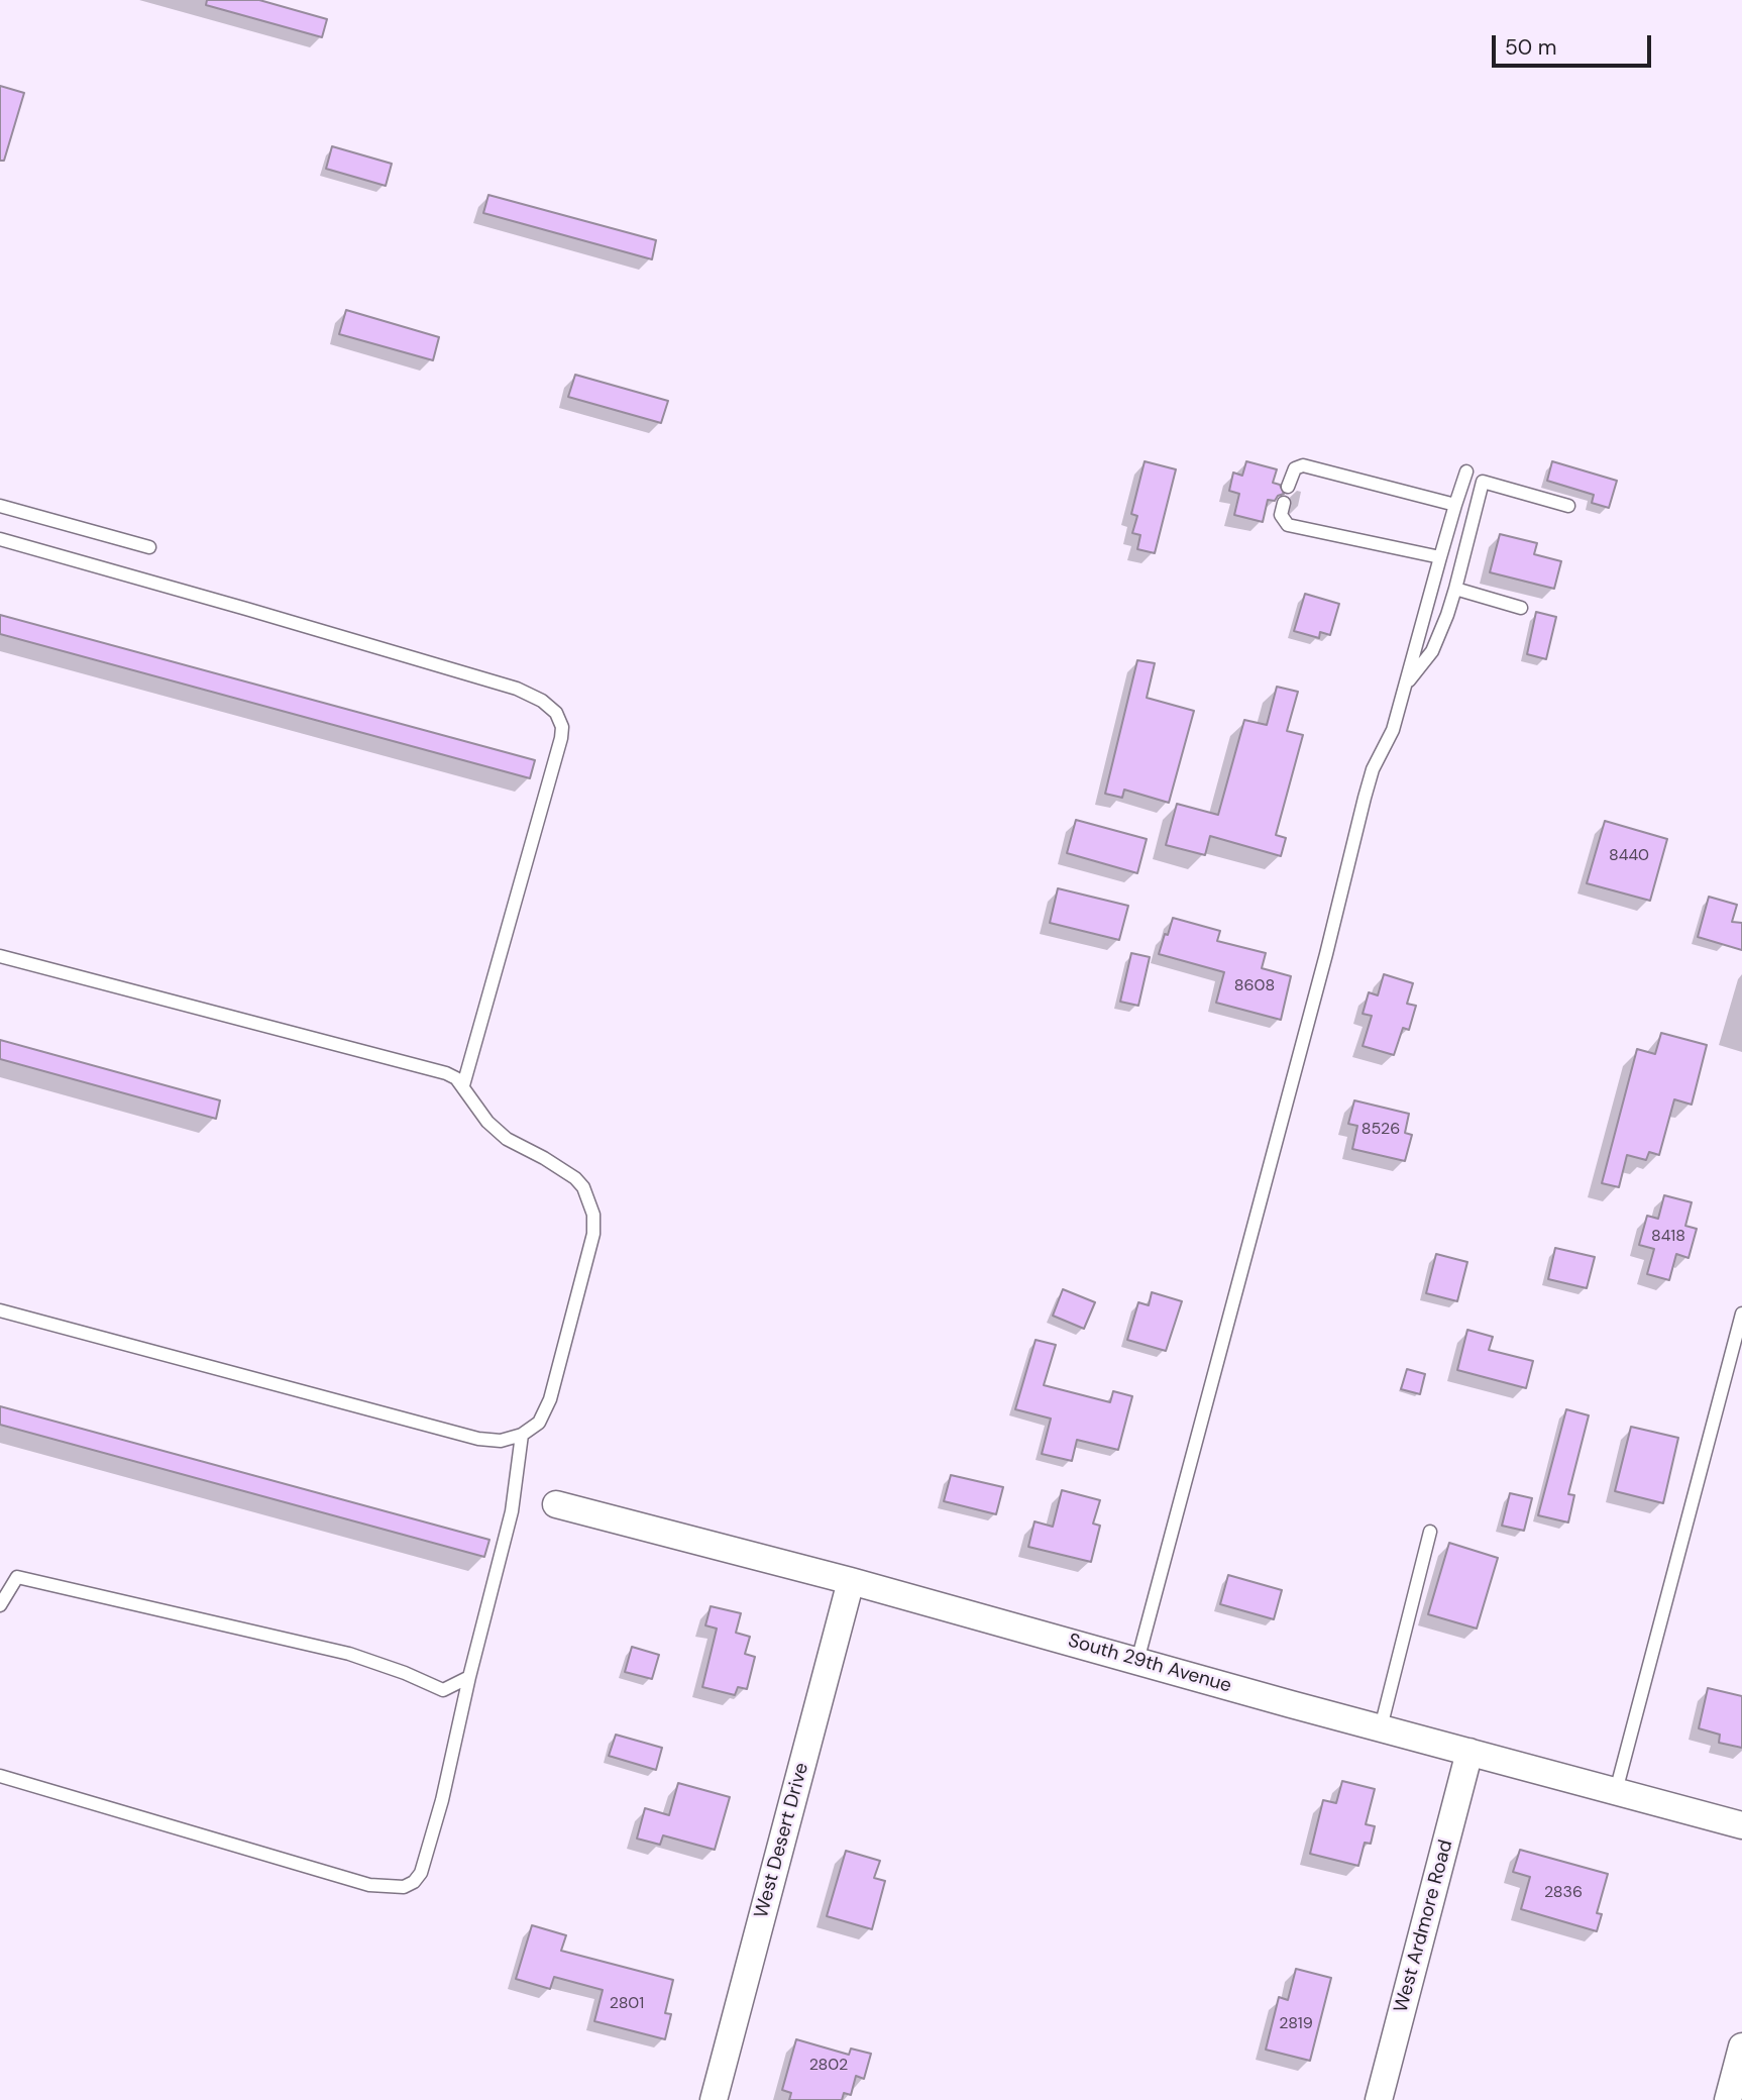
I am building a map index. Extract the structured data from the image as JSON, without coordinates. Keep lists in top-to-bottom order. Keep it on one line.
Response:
{"streets":{"street":["South 29th Avenue","West Desert Drive","West Ardmore Road"]},"crossings":[["South 29th Avenue","West Desert Drive"],["South 29th Avenue","West Ardmore Road"]],"house_numbers":["8440","8608","8526","8418","2836","2801","2819","2802"],"scale_bar":"50 m"}
